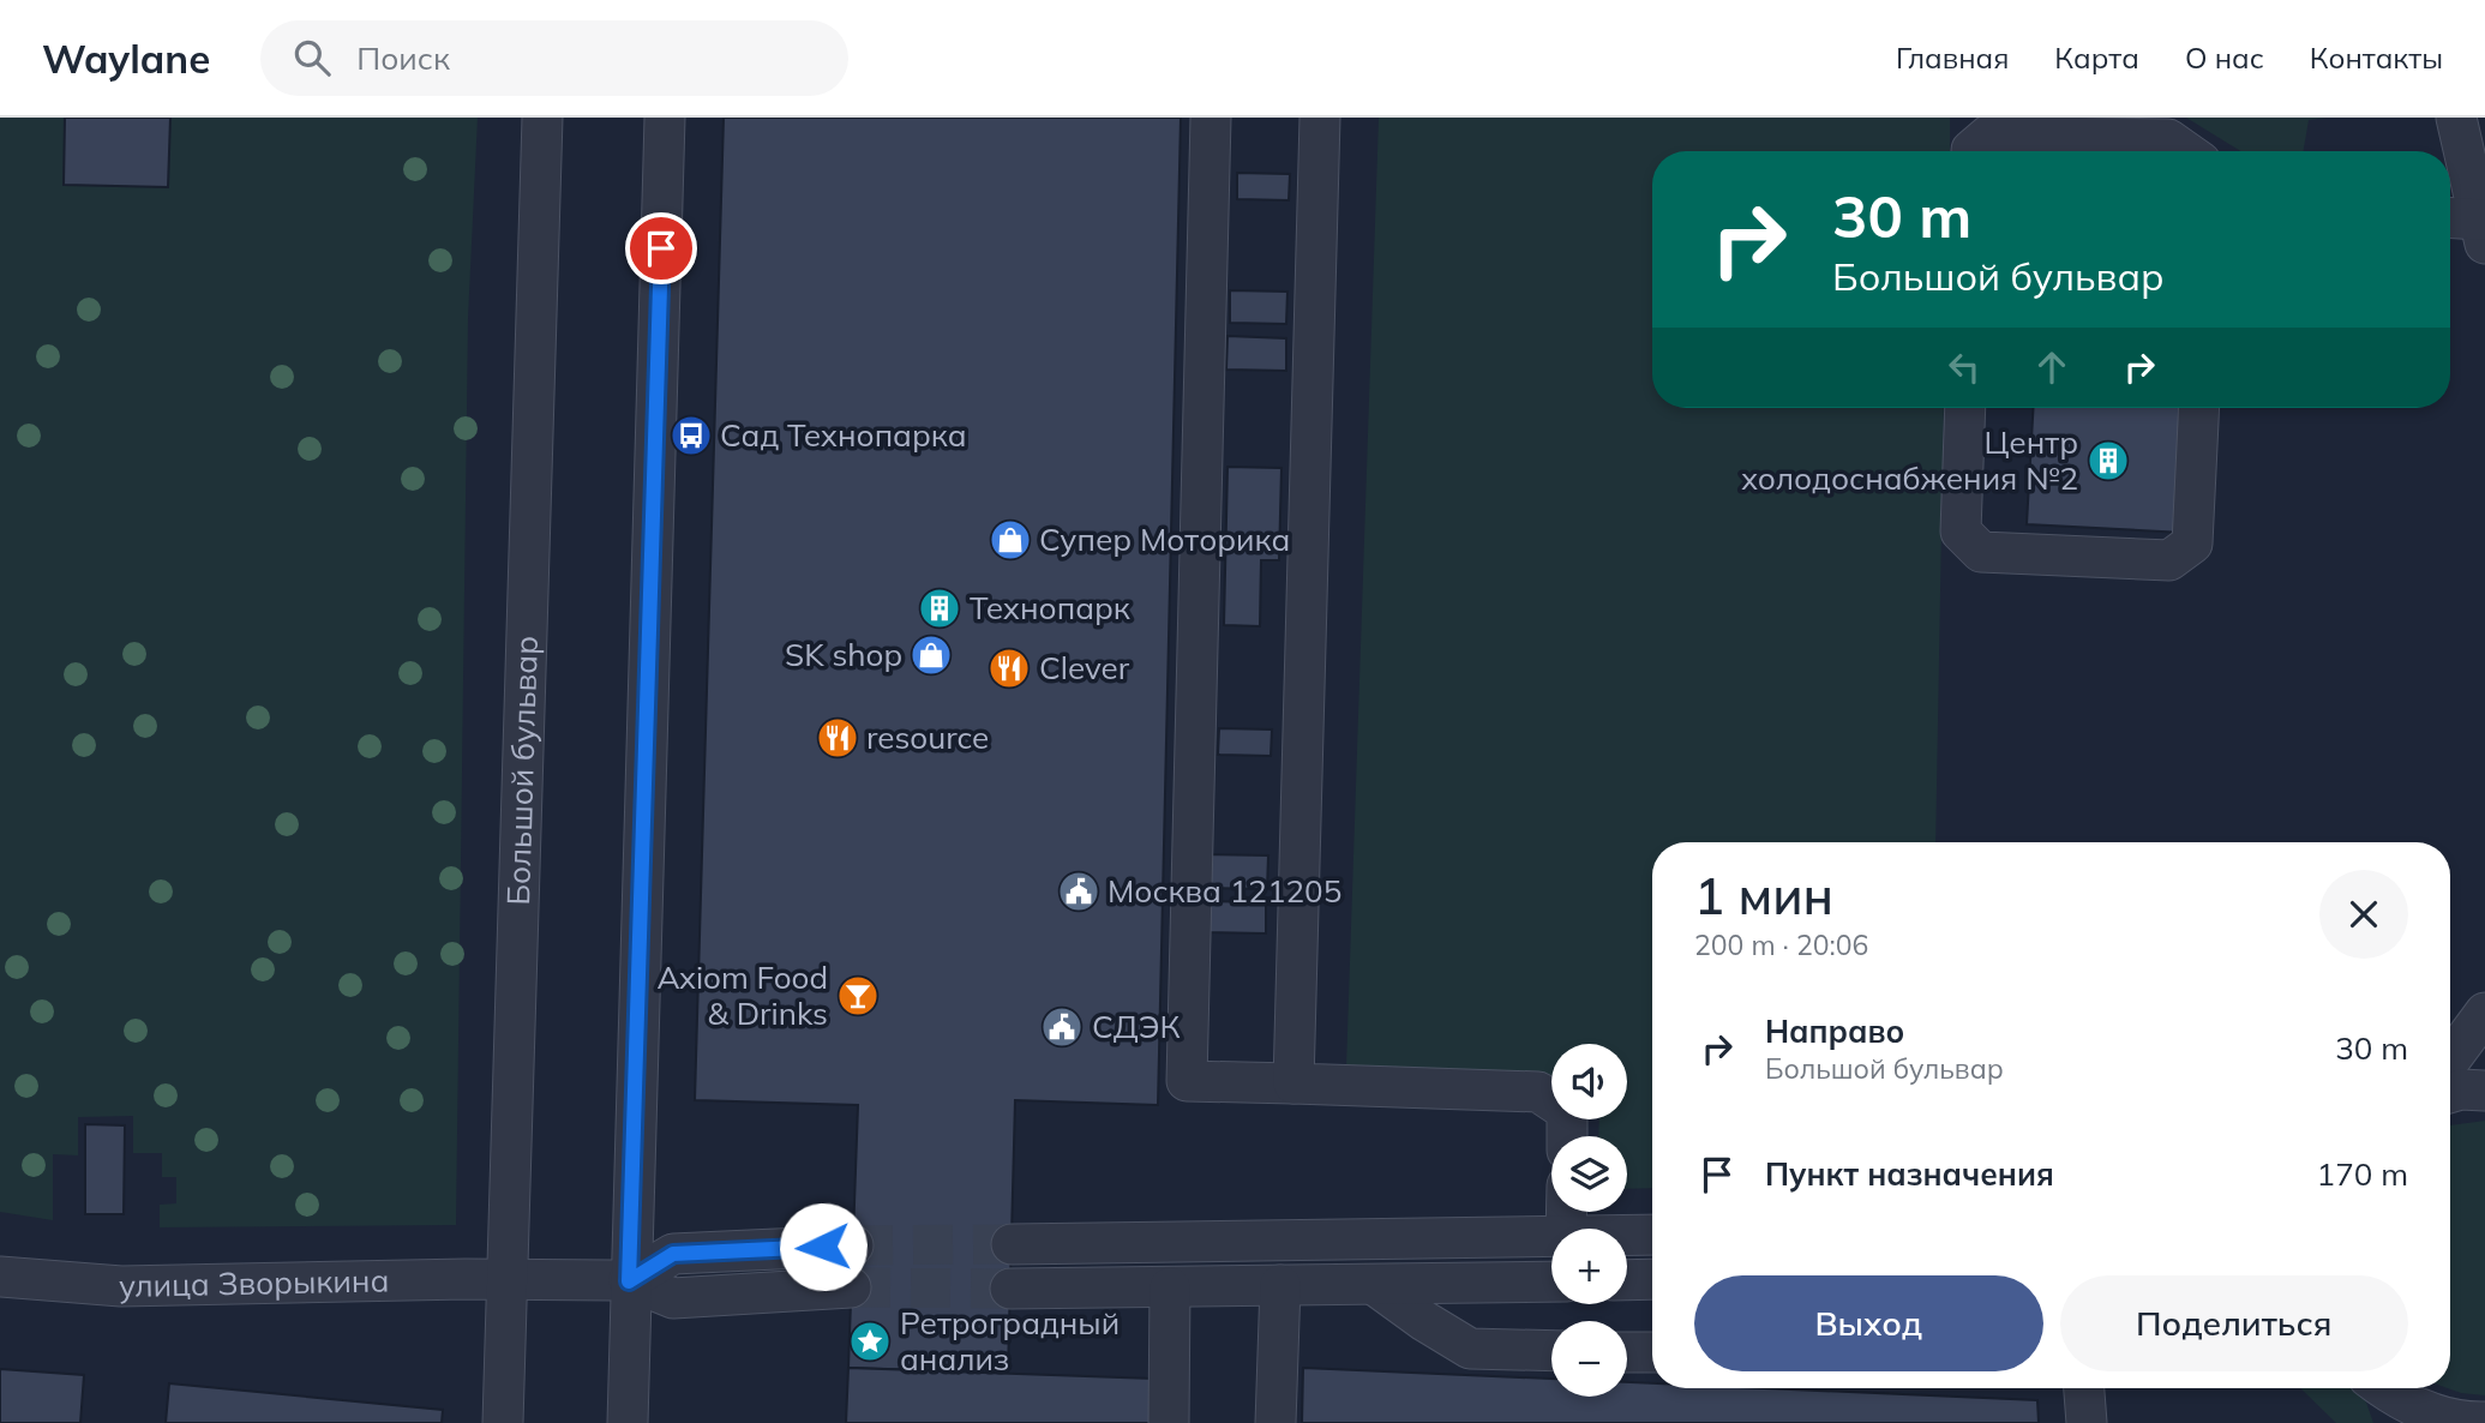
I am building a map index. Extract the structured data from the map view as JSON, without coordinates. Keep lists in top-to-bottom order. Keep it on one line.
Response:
{"streets":{"street":["Большой бульвар","улица Зворыкина"]},"crossings":[["Большой бульвар","улица Зворыкина"]],"places":{"bus stop":["Сад Технопарка"],"building":["Центр холодоснабжения №2","Технопарк"],"shop":["Супер Моторика","SK shop"],"restaurant":["Clever","resource"],"public building":["Москва 121205","СДЭК"],"bar":["Axiom Food & Drinks"],"place":["Ретроградный анализ"]},"page":{"header":"Waylane","search":"Поиск","nav":["Главная","Карта","О нас","Контакты"],"turn":["30 m","Большой бульвар"],"heading":["1 мин","200 m · 20:06"],"list":[{"name":"Направо","note":"Большой бульвар","value":"30 m"},{"name":"Пункт назначения","value":"170 m"}],"map_buttons":["+","−"],"buttons":["Выход","Поделиться"]}}
